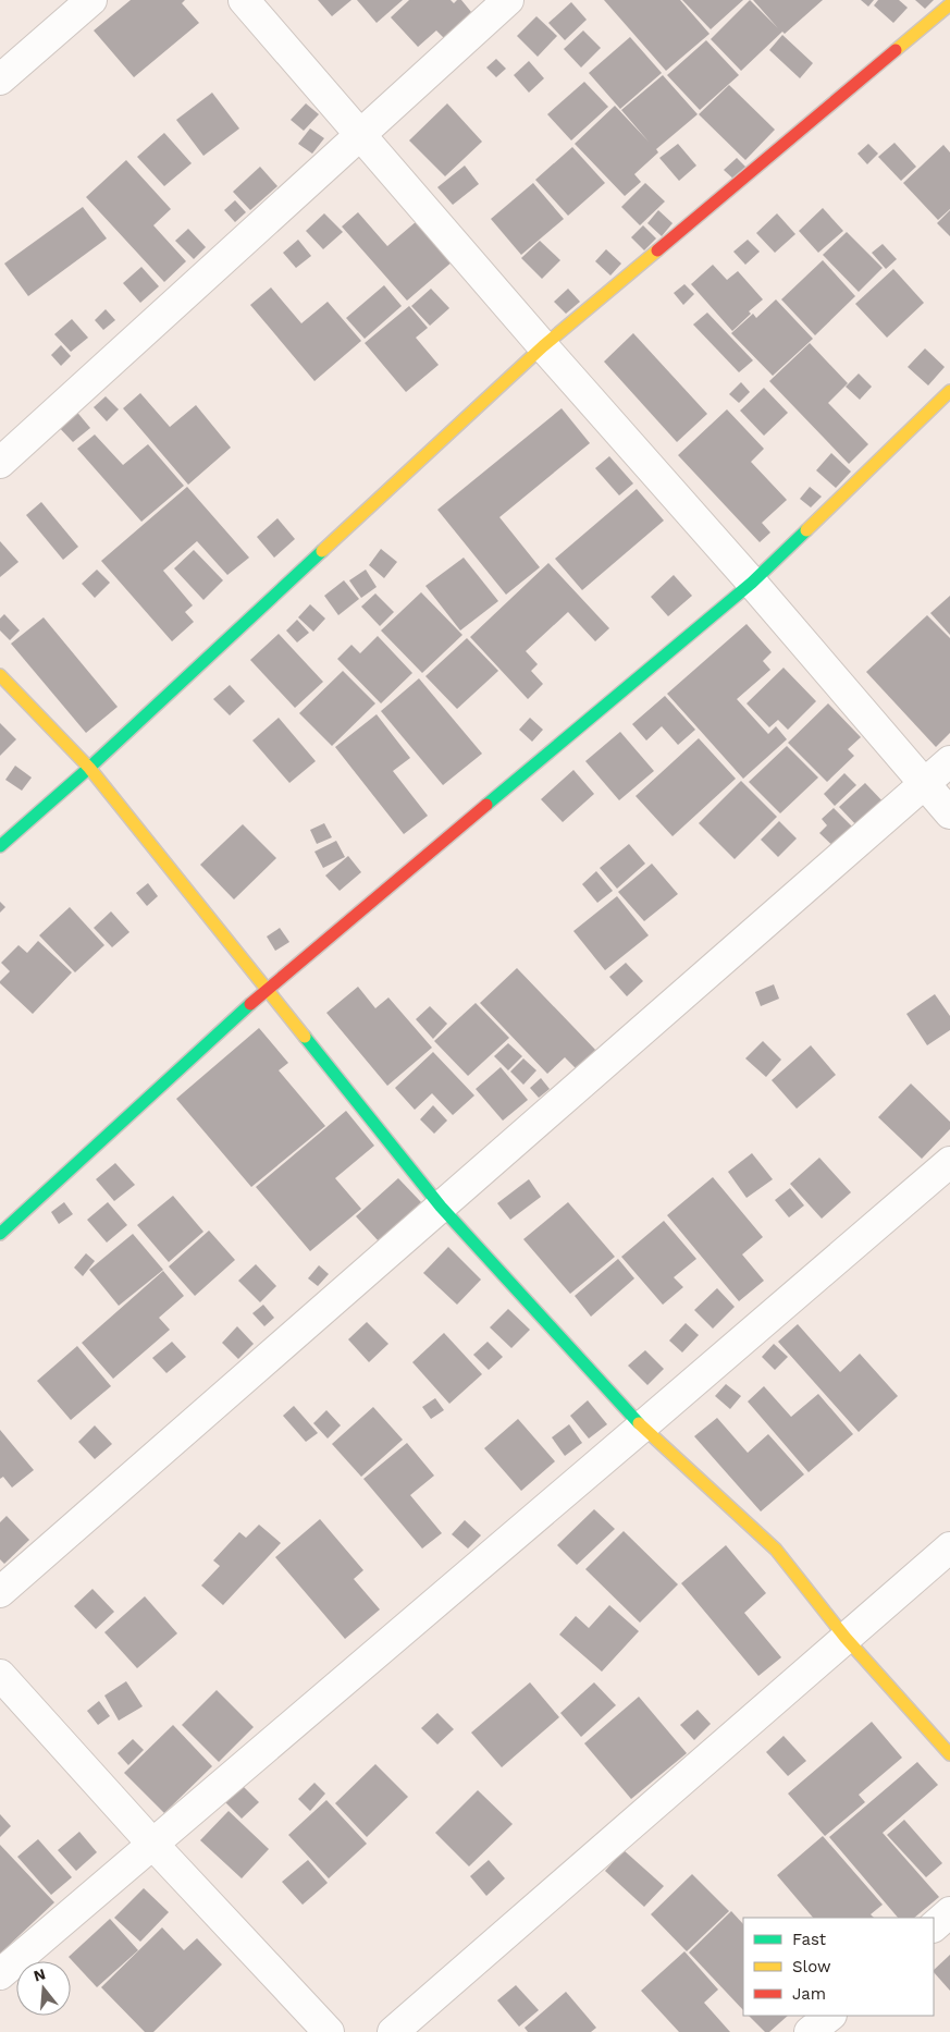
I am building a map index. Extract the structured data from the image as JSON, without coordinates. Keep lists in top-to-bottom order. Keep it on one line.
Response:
{"legend":["Fast","Slow","Jam"],"north":"top"}
